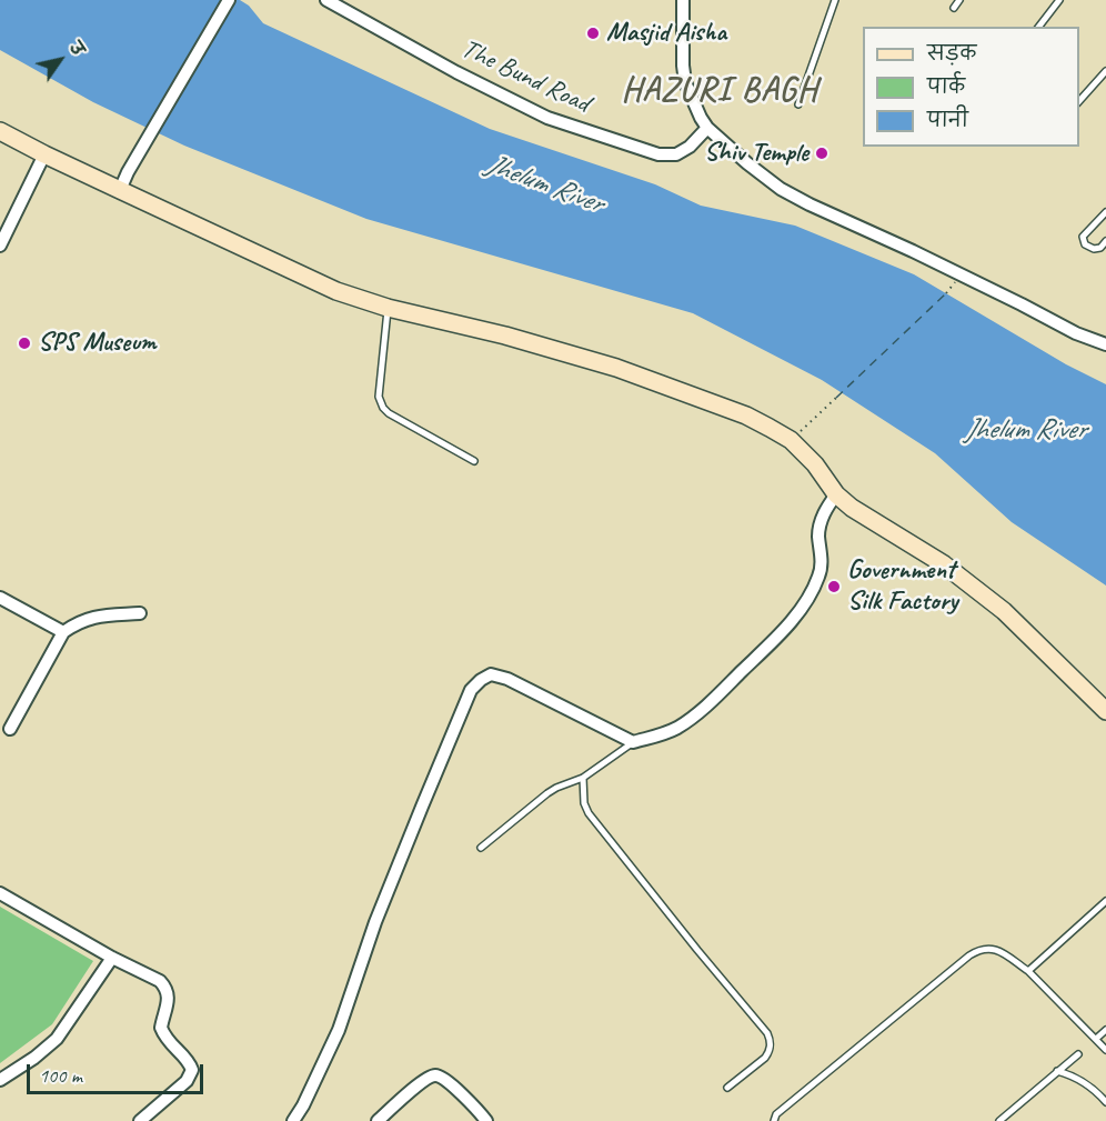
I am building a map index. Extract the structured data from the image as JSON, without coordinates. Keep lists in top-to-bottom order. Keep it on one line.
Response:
{"streets":{"street":["The Bund Road"]},"districts":["HAZURI BAGH"],"water":["Jhelum River"],"places":["Masjid Aisha","Shiv Temple","SPS Museum","Government Silk Factory"],"legend":["सड़क","पार्क","पानी"],"scale_bar":"100 m","north":"top right"}
